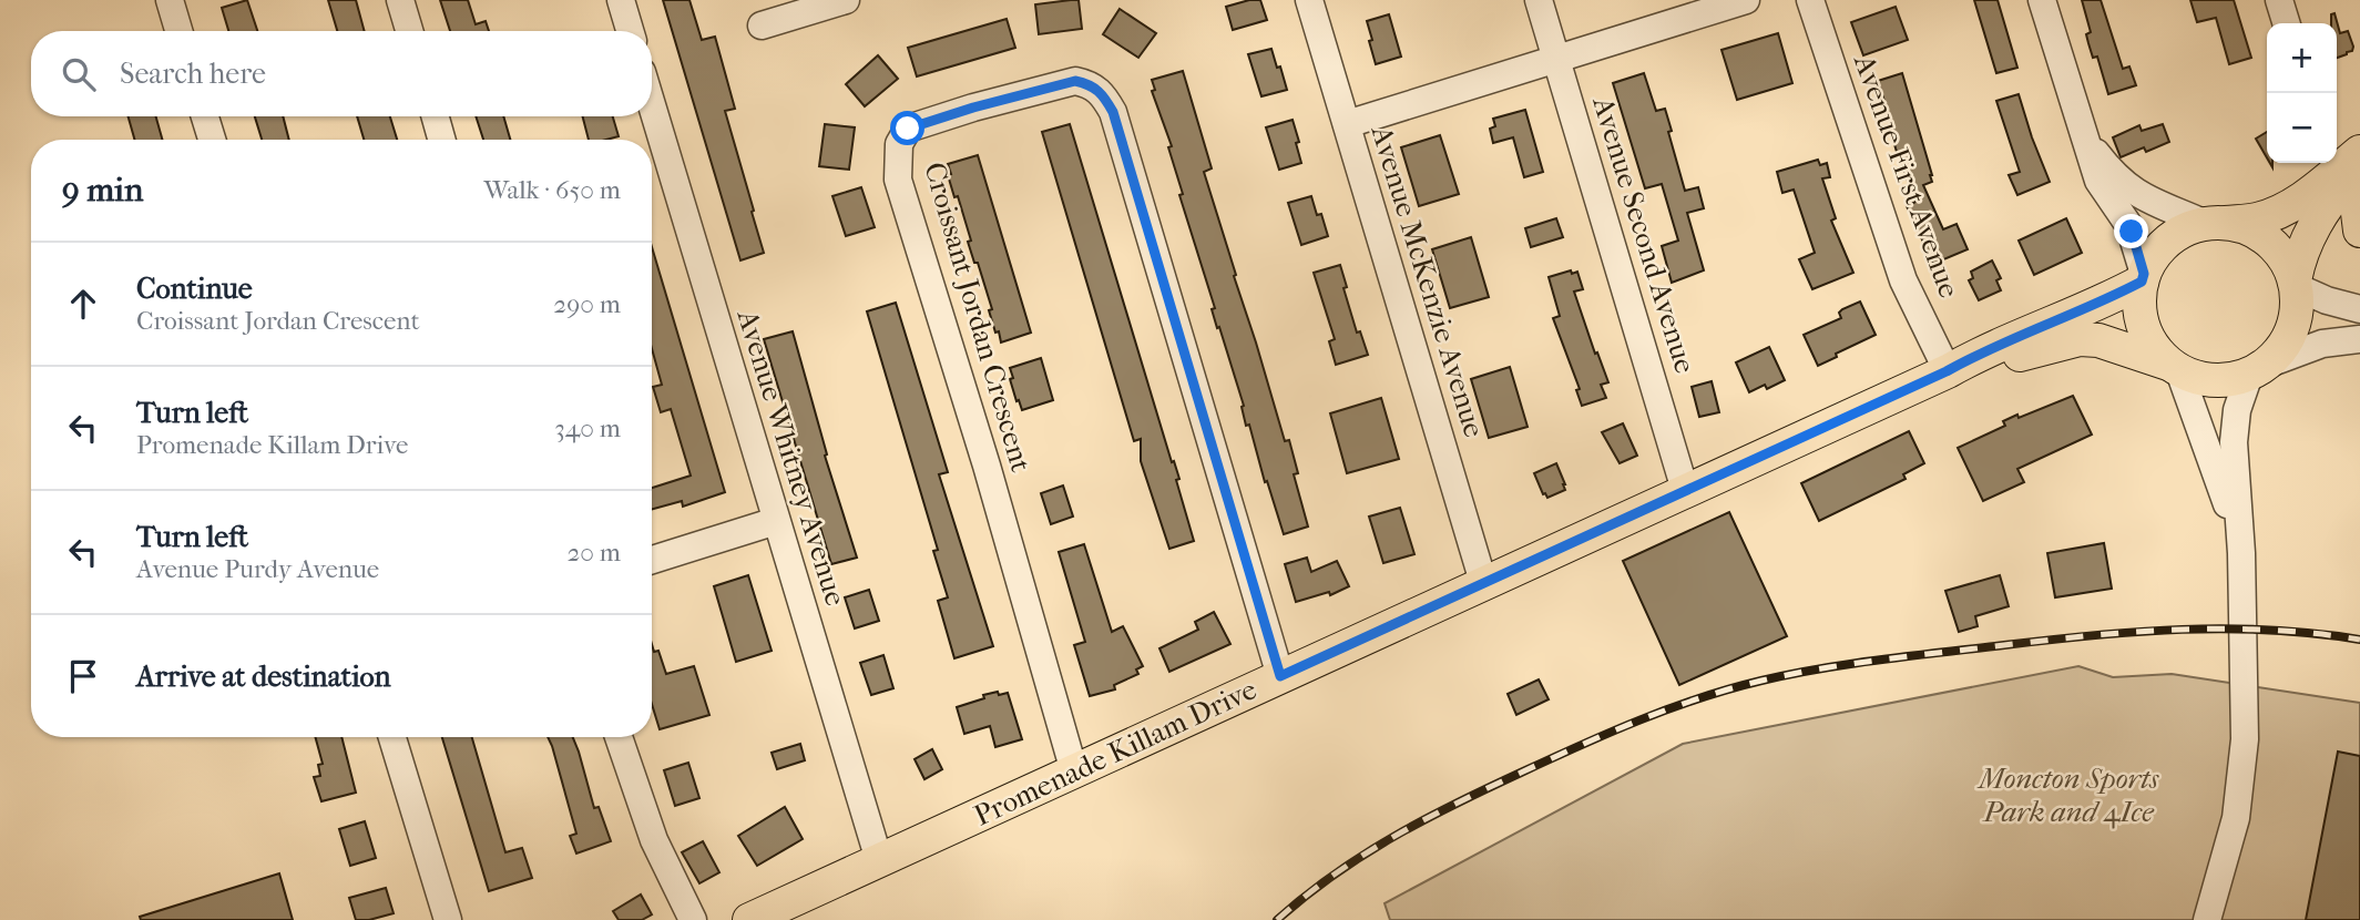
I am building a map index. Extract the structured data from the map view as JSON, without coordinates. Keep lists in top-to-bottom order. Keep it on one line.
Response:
{"streets":{"main road":["Promenade Killam Drive"],"street":["Avenue First Avenue","Avenue Second Avenue","Avenue McKenzie Avenue","Croissant Jordan Crescent","Avenue Whitney Avenue"]},"crossings":[["Avenue First Avenue","Promenade Killam Drive"],["Avenue Second Avenue","Promenade Killam Drive"],["Avenue McKenzie Avenue","Promenade Killam Drive"],["Croissant Jordan Crescent","Promenade Killam Drive"],["Avenue Whitney Avenue","Promenade Killam Drive"]],"parks":["Moncton Sports Park and 4Ice"],"page":{"map_buttons":["+","−"],"search":"Search here","heading":["9 min","Walk · 650 m"],"list":[["Continue","Croissant Jordan Crescent","290 m"],["Turn left","Promenade Killam Drive","340 m"],["Turn left","Avenue Purdy Avenue","20 m"],"Arrive at destination"]}}
